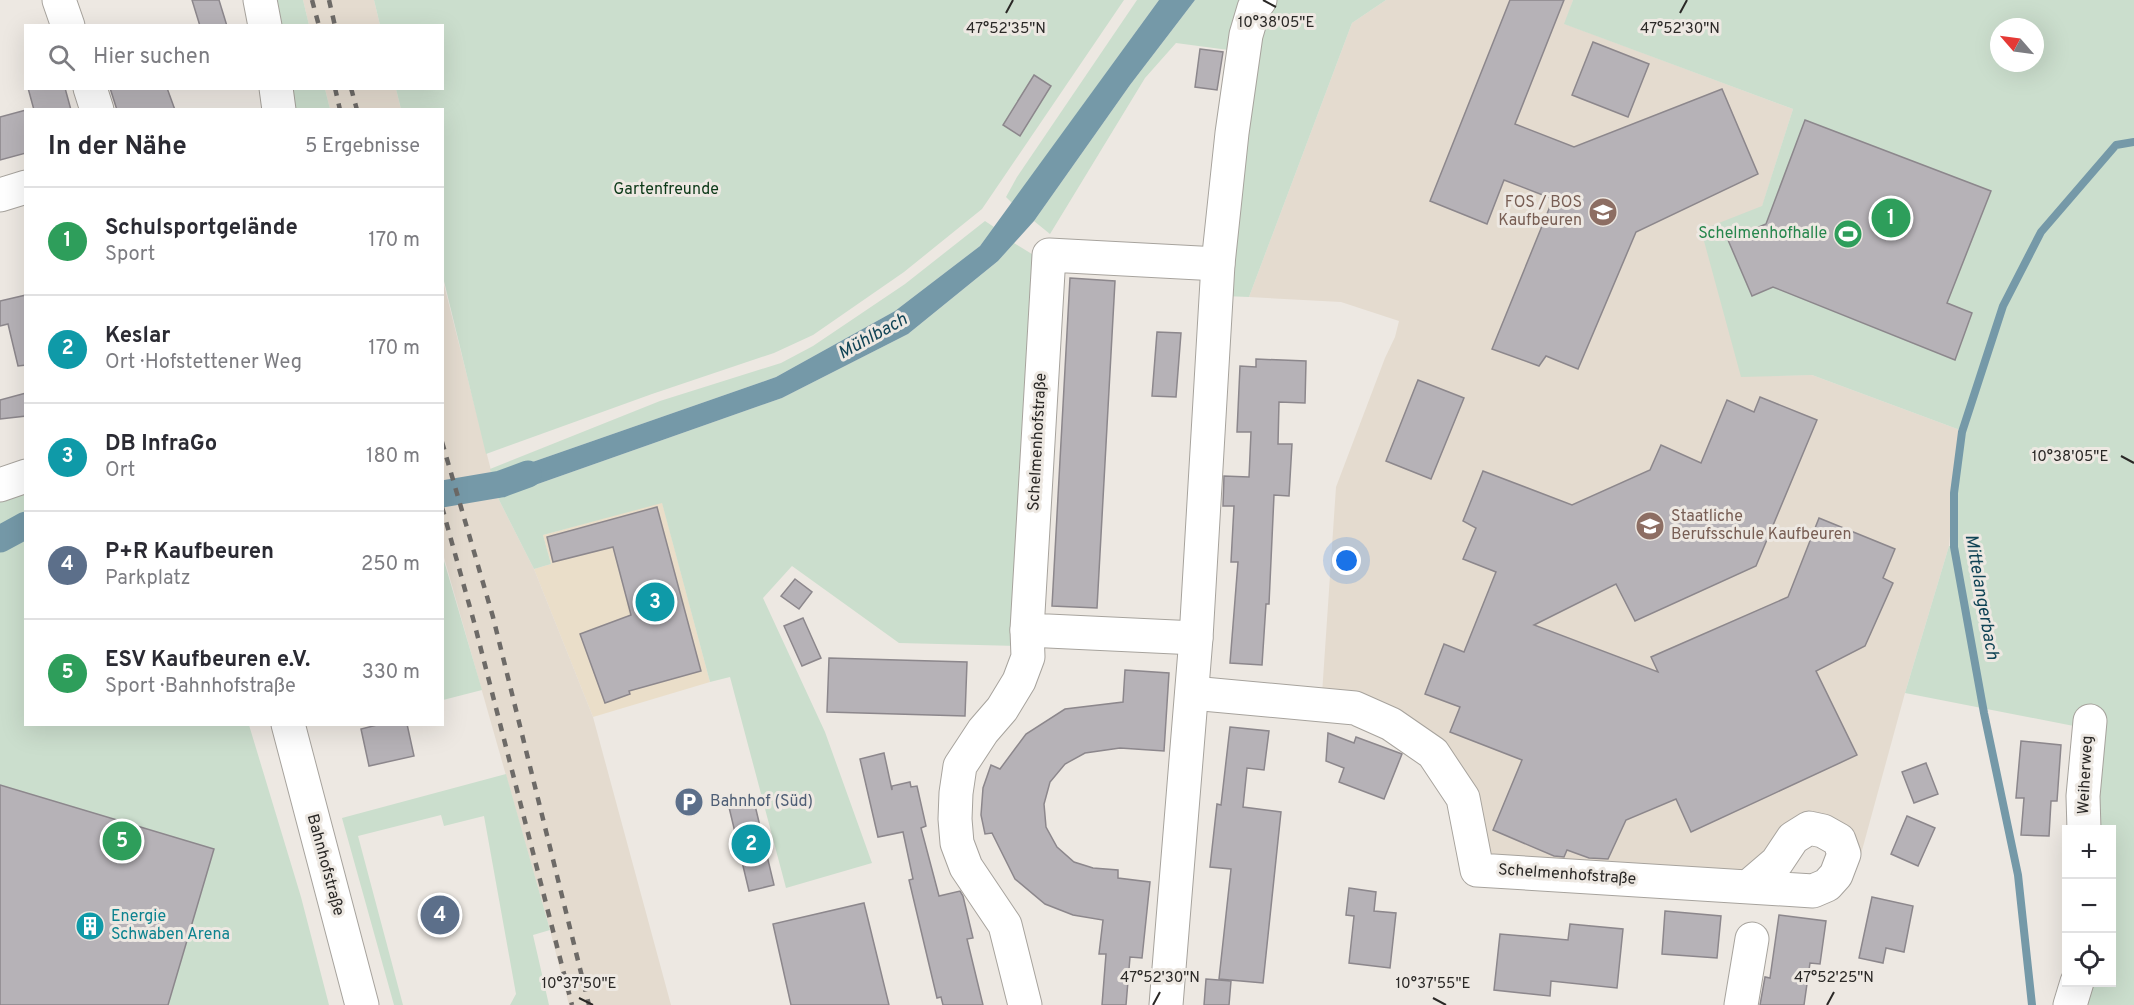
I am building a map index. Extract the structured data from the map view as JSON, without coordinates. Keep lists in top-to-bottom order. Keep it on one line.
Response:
{"streets":{"street":["Schelmenhofstraße","Weiherweg","Bahnhofstraße"]},"water":["Mühlbach","Mittelangerbach"],"parks":["Gartenfreunde"],"places":{"school or university":["FOS / BOS Kaufbeuren","Staatliche Berufsschule Kaufbeuren"],"sports":["Schelmenhofhalle"],"parking":["Bahnhof (Süd)"],"building":["Energie Schwaben Arena"]},"north":"top left","page":{"search":"Hier suchen","heading":["In der Nähe","5 Ergebnisse"],"list":[{"mark":"1","name":"Schulsportgelände","note":"Sport","value":"170 m"},{"mark":"2","name":"Keslar","note":"Ort · Hofstettener Weg","value":"170 m"},{"mark":"3","name":"DB InfraGo","note":"Ort","value":"180 m"},{"mark":"4","name":"P+R Kaufbeuren","note":"Parkplatz","value":"250 m"},{"mark":"5","name":"ESV Kaufbeuren e.V.","note":"Sport · Bahnhofstraße","value":"330 m"}],"pins":["1","3","5","2","4"],"map_buttons":["+","−"]},"coordinates":["10°38'05\"E","47°52'35\"N","47°52'30\"N","47°52'25\"N","10°37'50\"E","10°37'55\"E"]}
